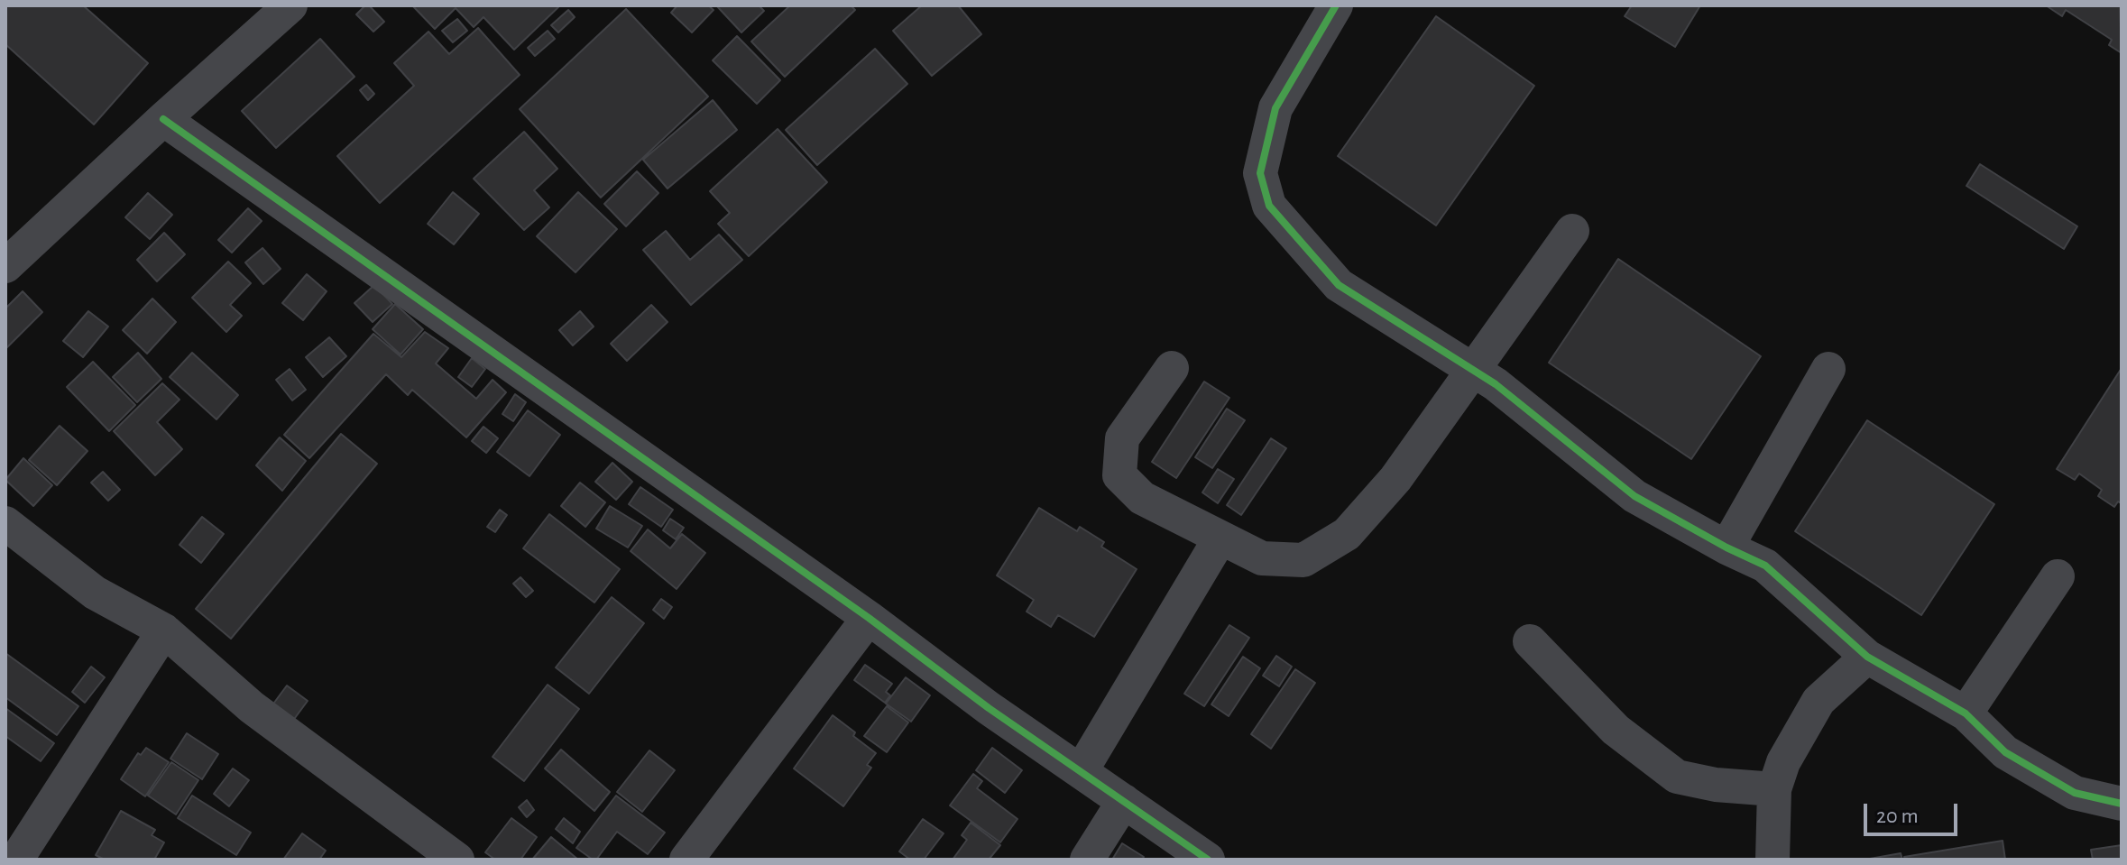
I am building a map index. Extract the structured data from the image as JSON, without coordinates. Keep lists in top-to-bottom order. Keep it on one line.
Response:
{"scale_bar":"20 m"}
